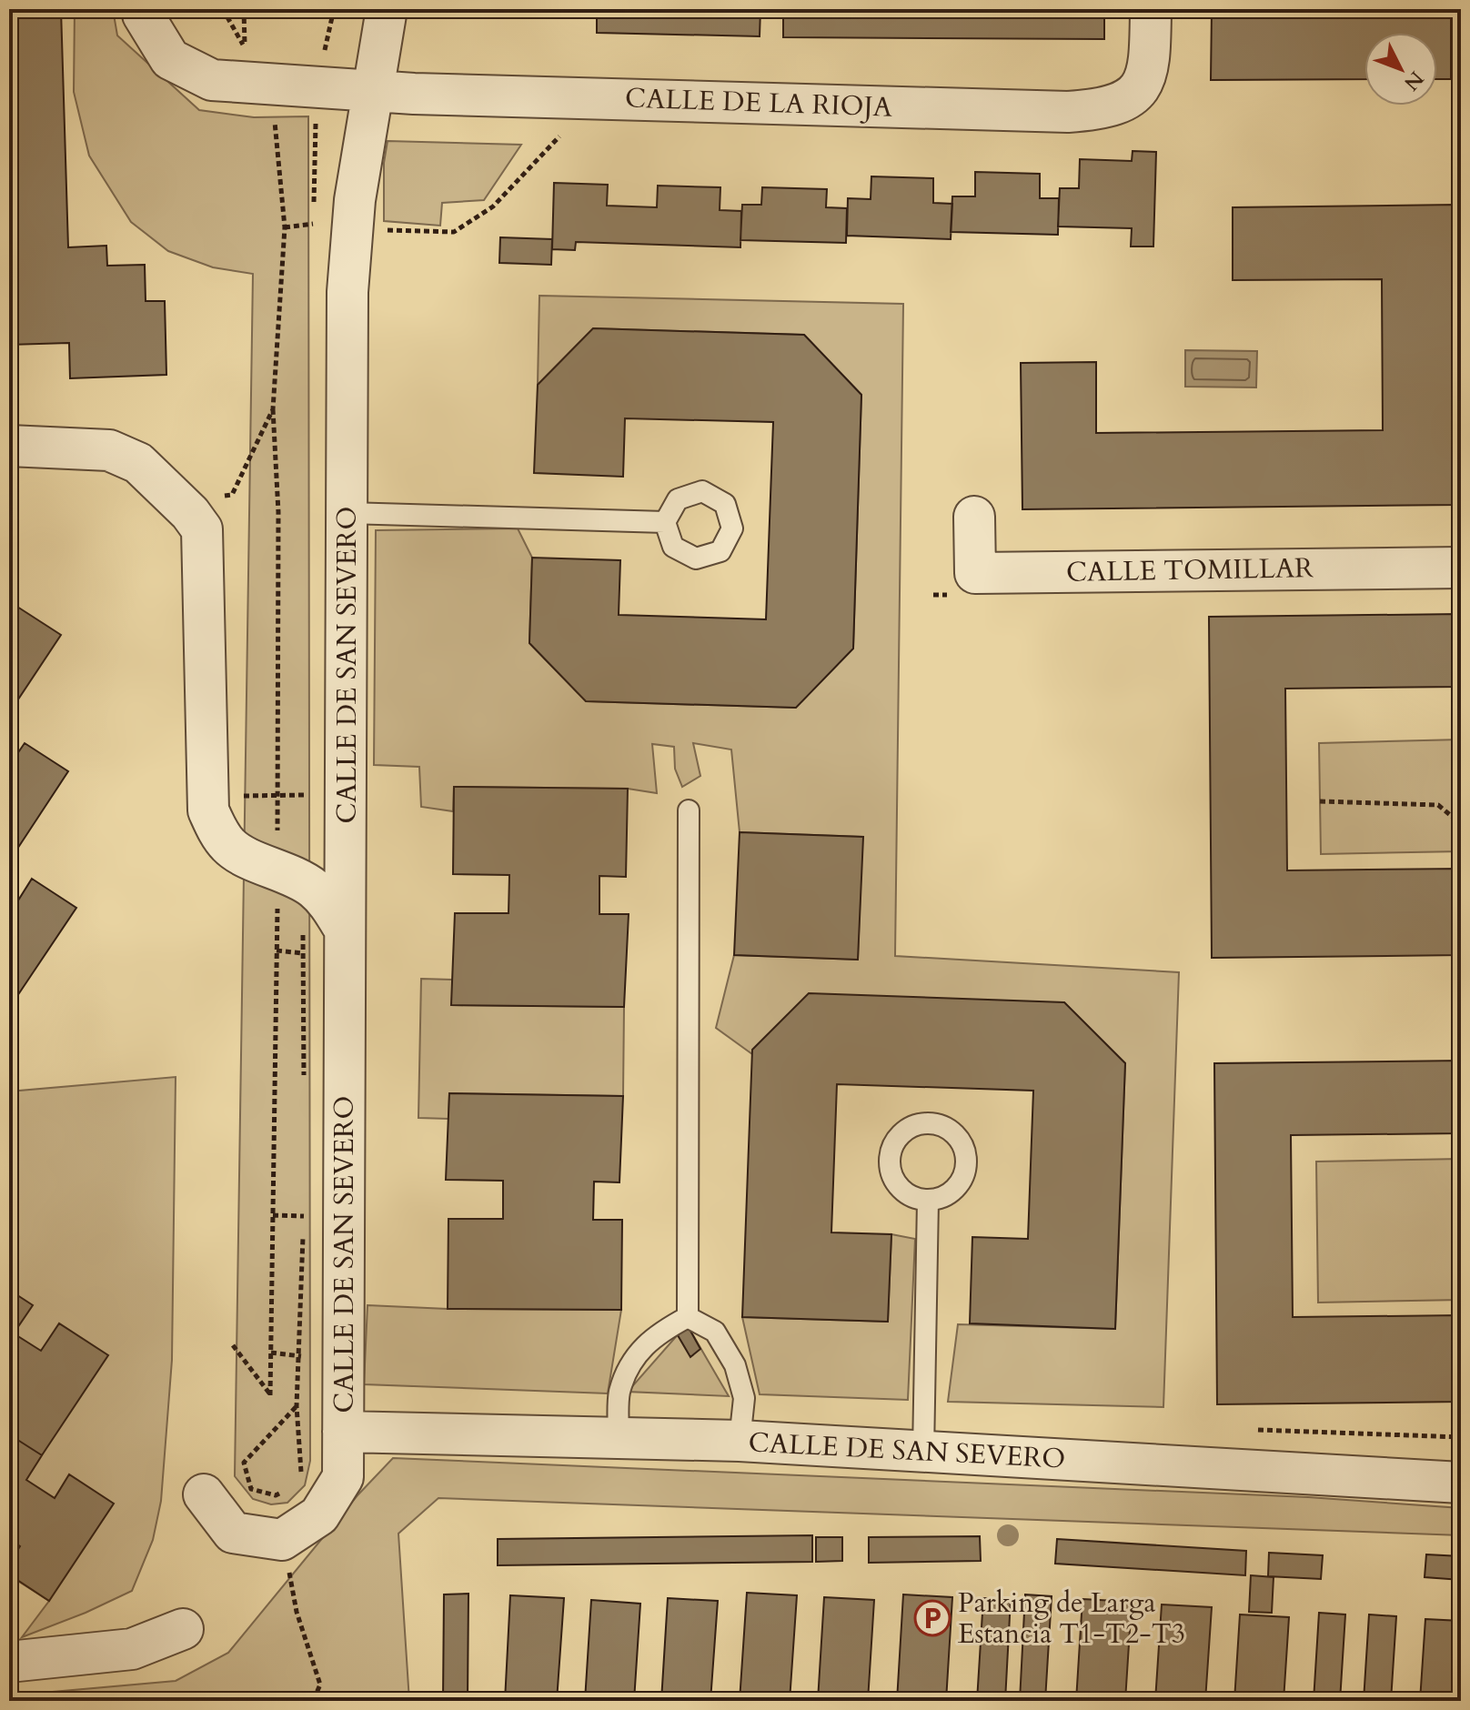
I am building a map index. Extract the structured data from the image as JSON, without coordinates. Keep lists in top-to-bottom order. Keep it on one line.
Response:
{"streets":{"street":["CALLE DE LA RIOJA","CALLE TOMILLAR","CALLE DE SAN SEVERO"]},"crossings":[["CALLE DE LA RIOJA","CALLE DE SAN SEVERO"]],"places":{"parking":["Parking de Larga Estancia T1-T2-T3"]},"north":"bottom right"}
